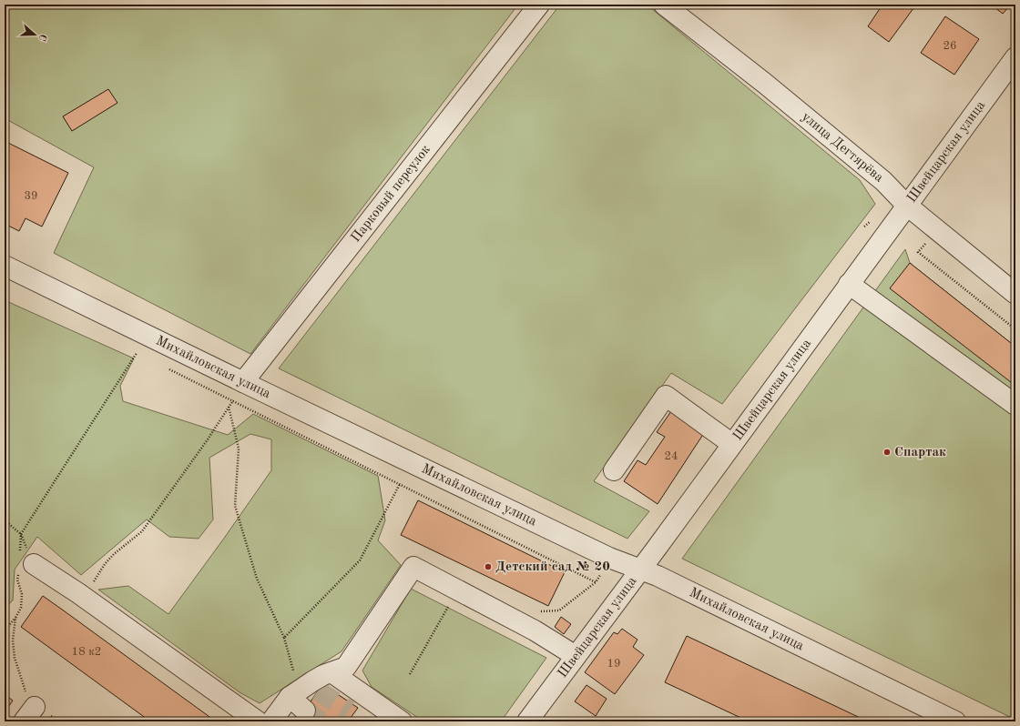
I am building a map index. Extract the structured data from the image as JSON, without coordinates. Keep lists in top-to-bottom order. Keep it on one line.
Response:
{"streets":{"street":["улица Дегтярёва","Швейцарская улица","Парковый переулок","Михайловская улица"]},"crossings":[["улица Дегтярёва","Швейцарская улица"],["Швейцарская улица","Михайловская улица"],["Парковый переулок","Михайловская улица"]],"places":["Спартак","Детский сад № 20"],"house_numbers":["26","39","24","18 к2","19"],"north":"right"}
